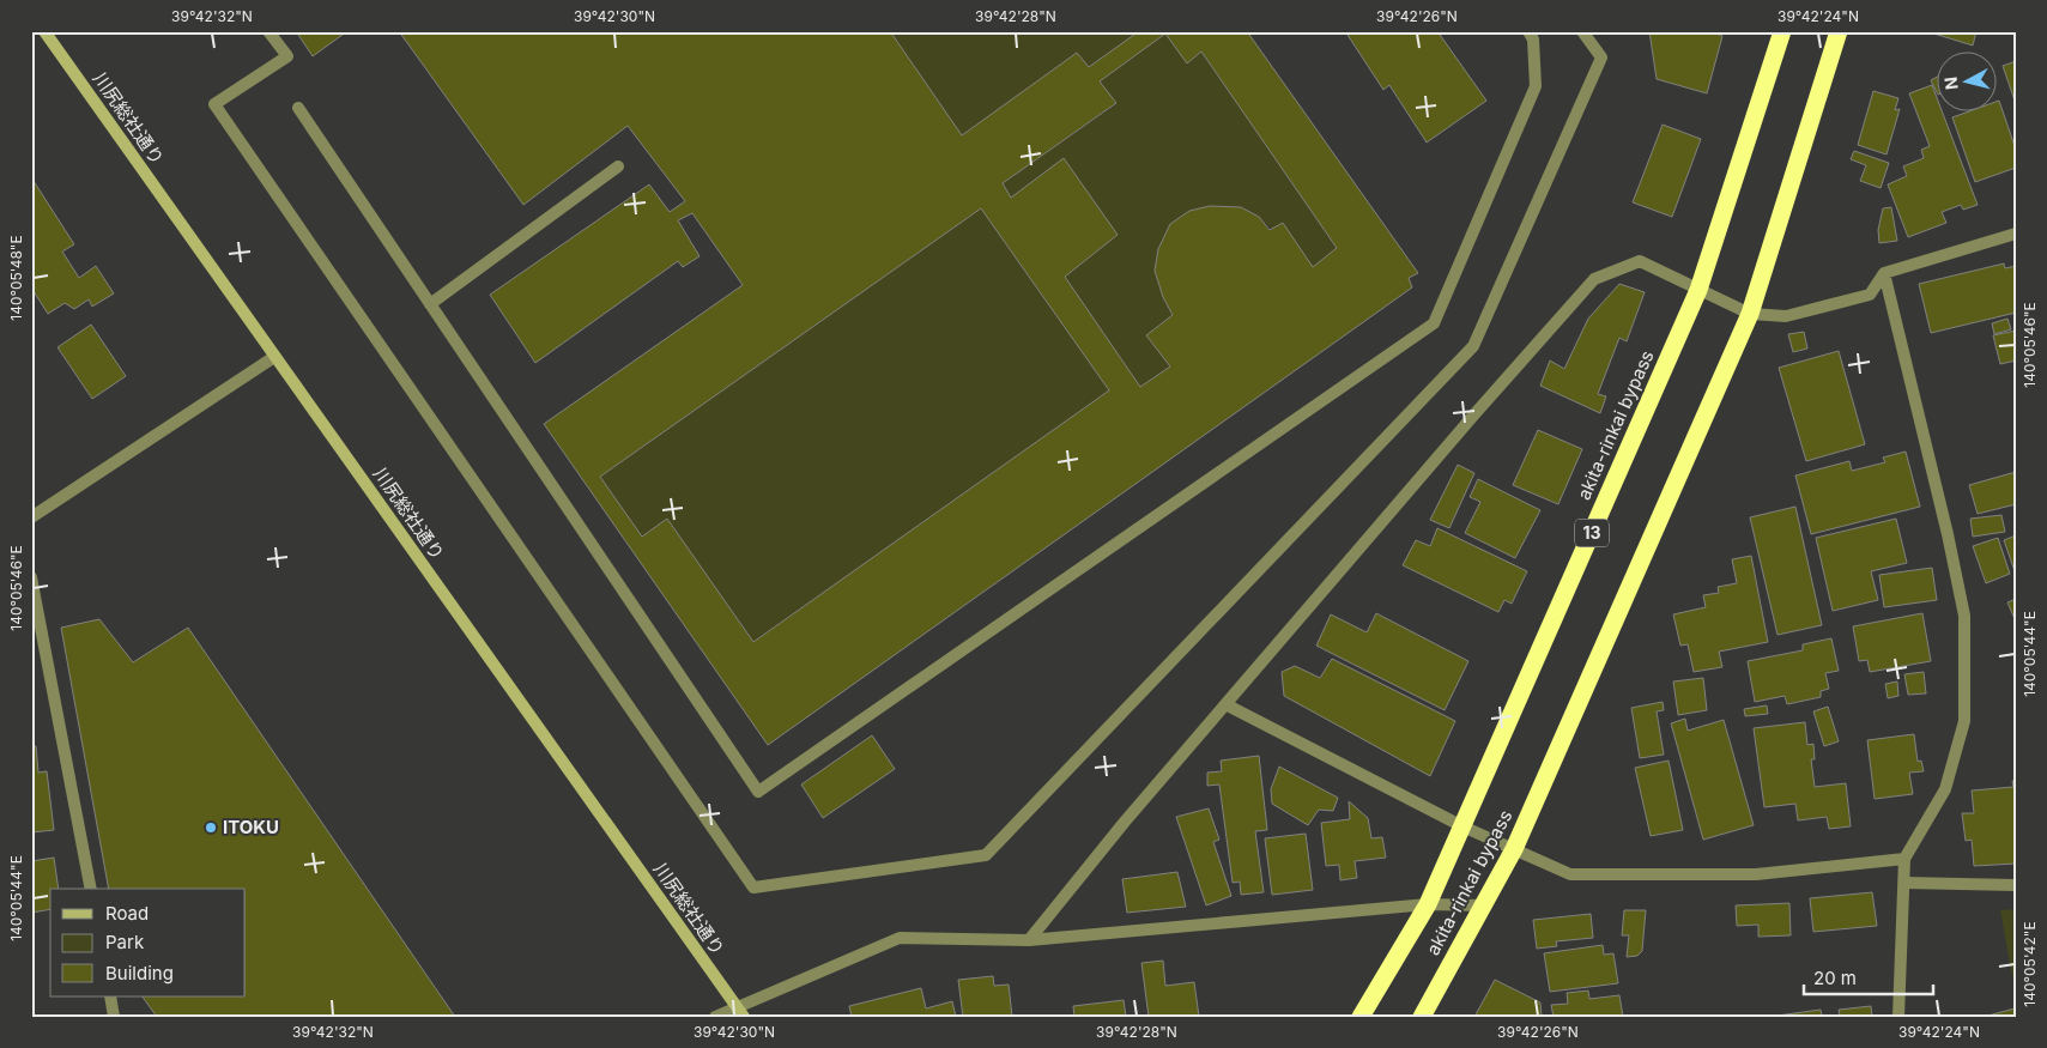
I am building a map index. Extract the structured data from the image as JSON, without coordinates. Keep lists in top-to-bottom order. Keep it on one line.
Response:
{"streets":{"highway":["akita-rinkai bypass","13"],"street":["川尻総社通り"]},"places":["ITOKU"],"legend":["Road","Park","Building"],"scale_bar":"20 m","north":"left","coordinates":["39°42'32\"N","39°42'30\"N","39°42'28\"N","39°42'26\"N","39°42'24\"N","140°05'48\"E","140°05'46\"E","140°05'44\"E","140°05'42\"E"]}
